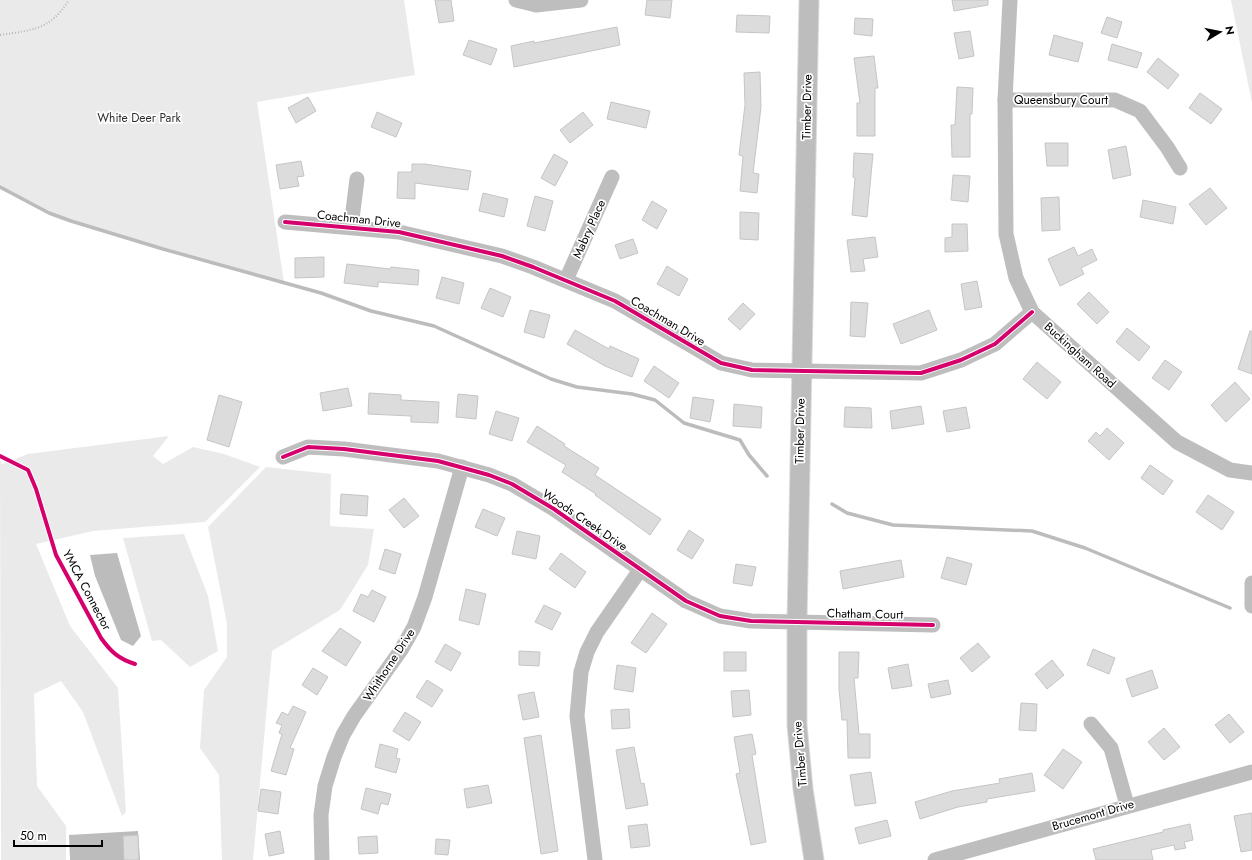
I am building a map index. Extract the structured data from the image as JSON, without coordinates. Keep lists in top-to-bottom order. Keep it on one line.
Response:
{"streets":{"main road":["Timber Drive"],"street":["Queensbury Court","Coachman Drive","Mabry Place","Buckingham Road","Woods Creek Drive","Chatham Court","Whithorne Drive","Brucemont Drive"],"cycle path":["YMCA Connector"]},"crossings":[["Queensbury Court","Buckingham Road"],["Timber Drive","Coachman Drive"],["Timber Drive","Woods Creek Drive"],["Timber Drive","Chatham Court"],["Coachman Drive","Mabry Place"],["Coachman Drive","Buckingham Road"],["Woods Creek Drive","Chatham Court"],["Woods Creek Drive","Whithorne Drive"]],"parks":["White Deer Park"],"scale_bar":"50 m","north":"right"}
